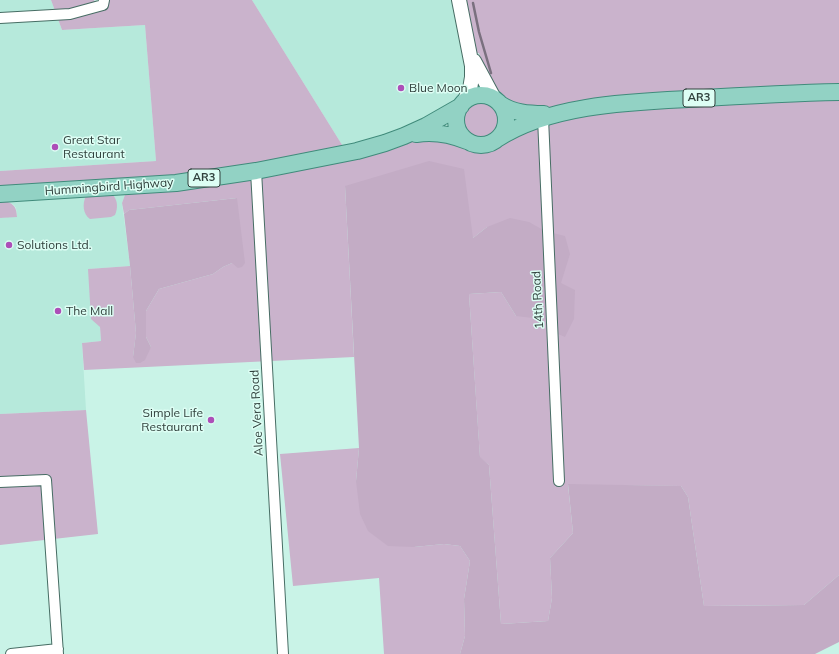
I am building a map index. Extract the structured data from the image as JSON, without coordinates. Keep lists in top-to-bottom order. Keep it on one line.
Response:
{"streets":{"main road":["AR3","Hummingbird Highway"],"street":["14th Road","Aloe Vera Road"]},"crossings":[["AR3","Hummingbird Highway"],["AR3","14th Road"],["Hummingbird Highway","Aloe Vera Road"]],"places":["Blue Moon","Great Star Restaurant","Solutions Ltd.","The Mall","Simple Life Restaurant"]}
